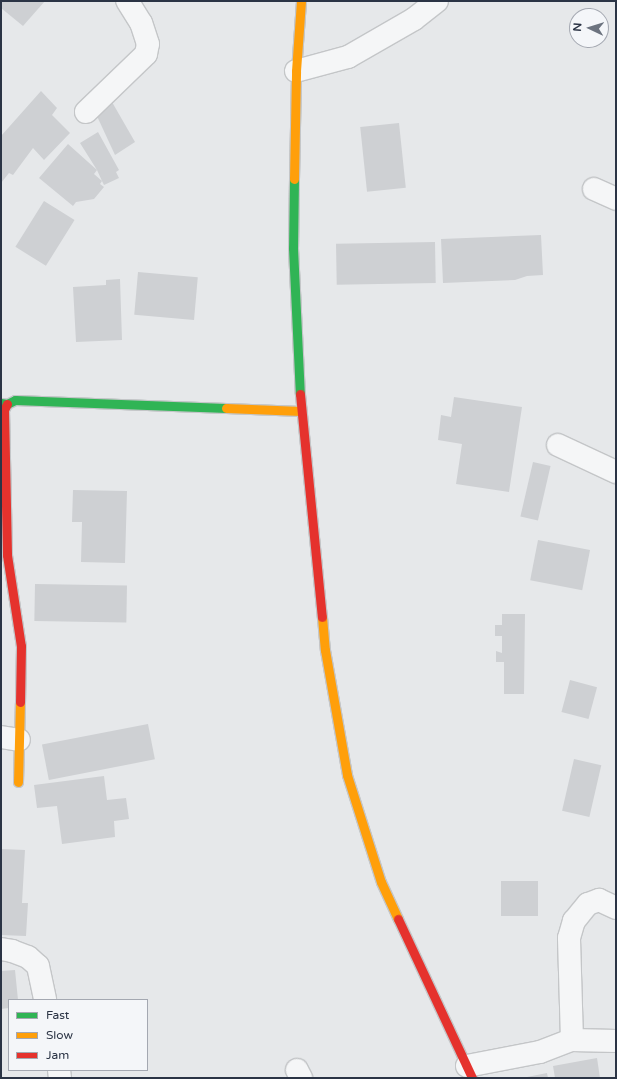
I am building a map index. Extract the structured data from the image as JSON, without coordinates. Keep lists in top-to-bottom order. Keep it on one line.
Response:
{"legend":["Fast","Slow","Jam"],"north":"left"}
